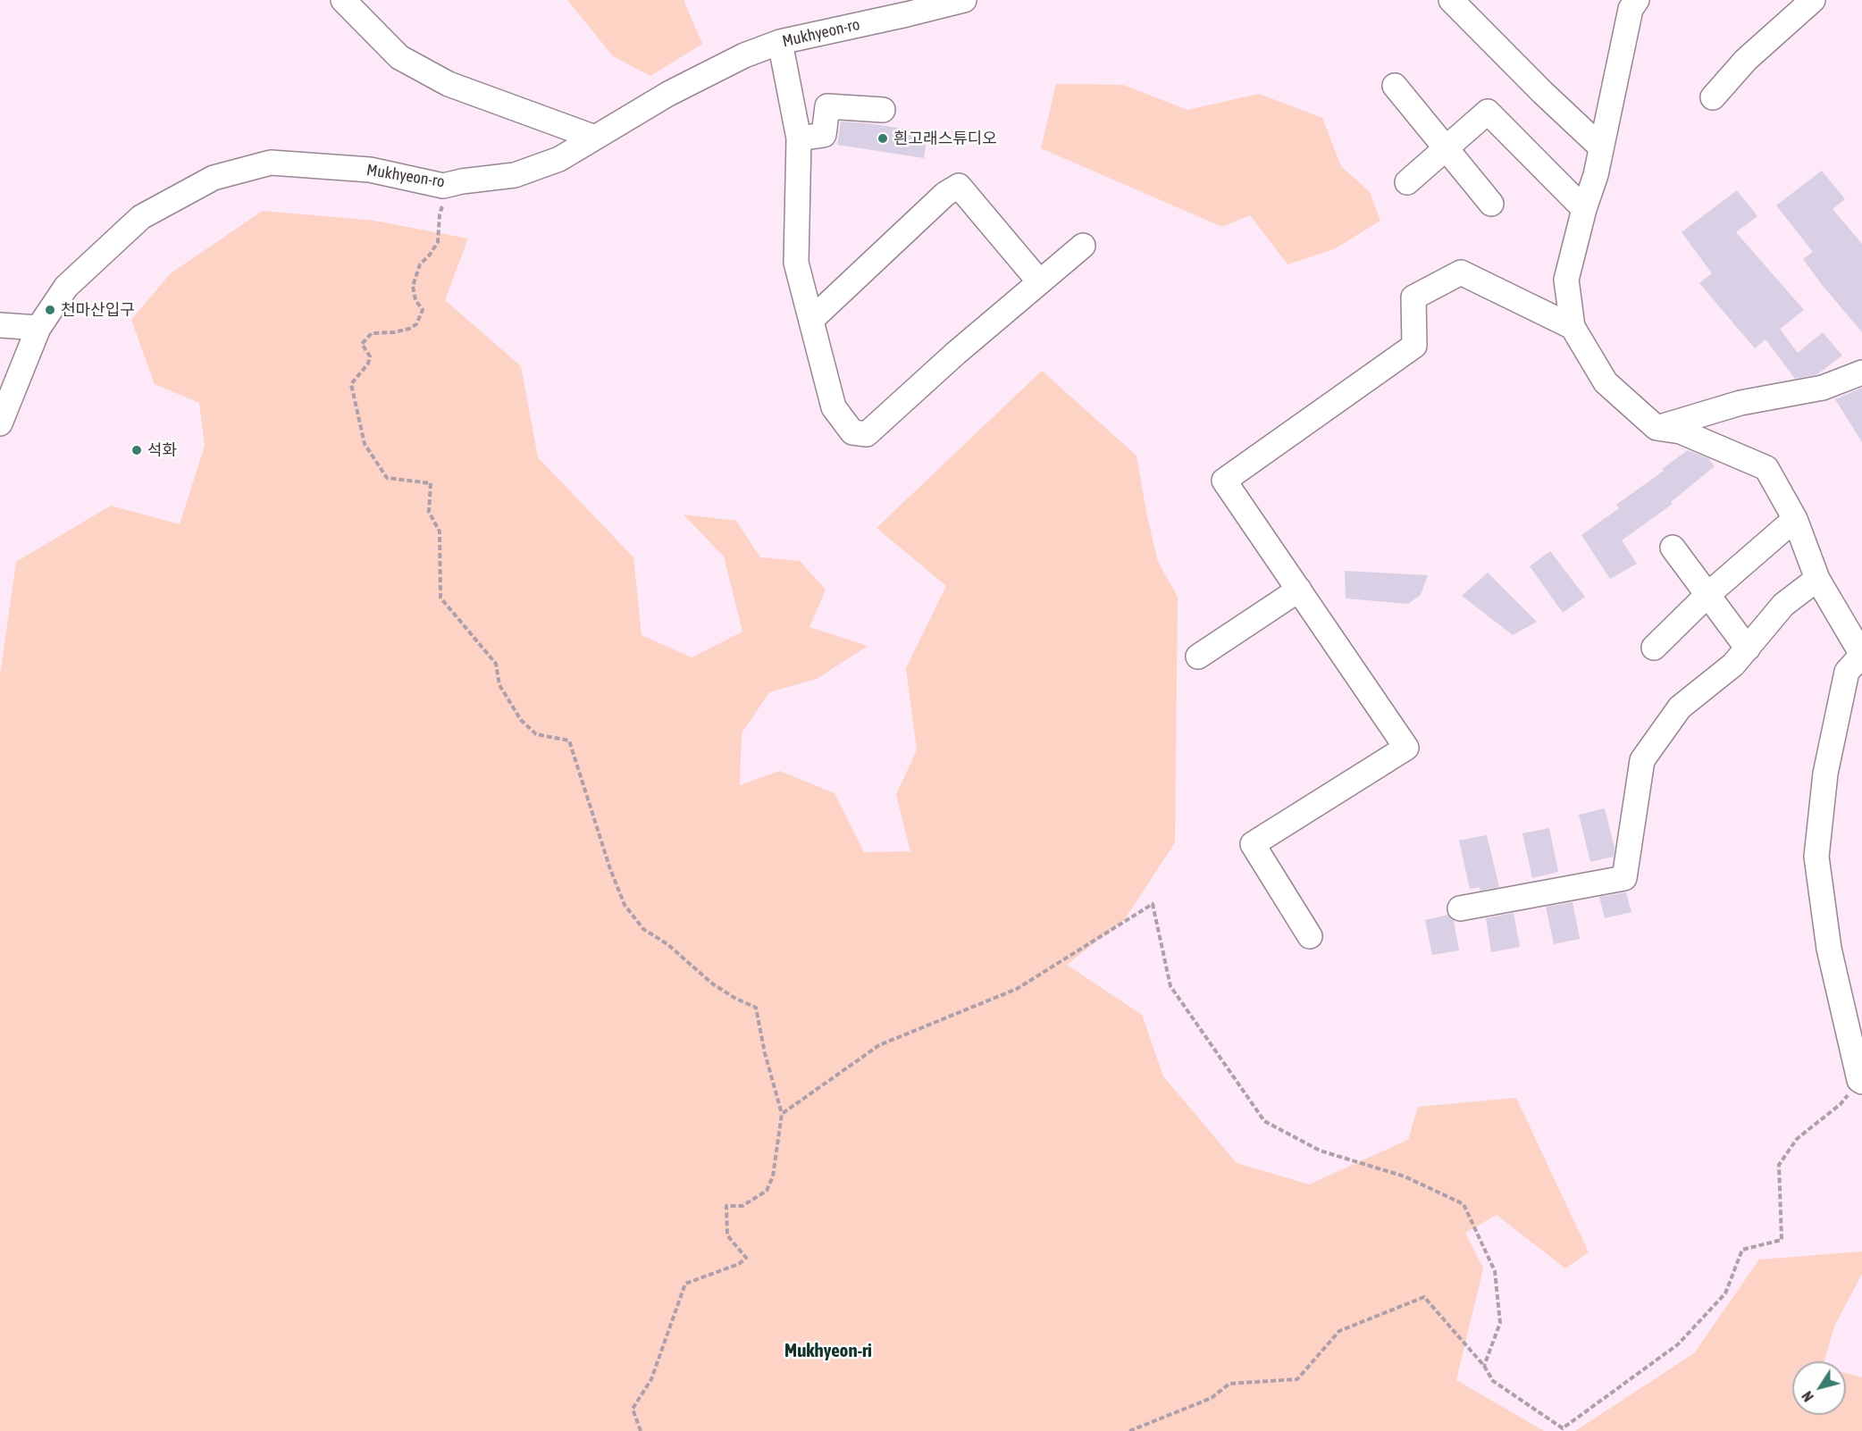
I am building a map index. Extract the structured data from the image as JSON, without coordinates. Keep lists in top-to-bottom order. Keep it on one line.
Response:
{"streets":{"street":["Mukhyeon-ro"]},"districts":["Mukhyeon-ri"],"places":["흰고래스튜디오","천마산입구","석화"],"north":"bottom left"}
